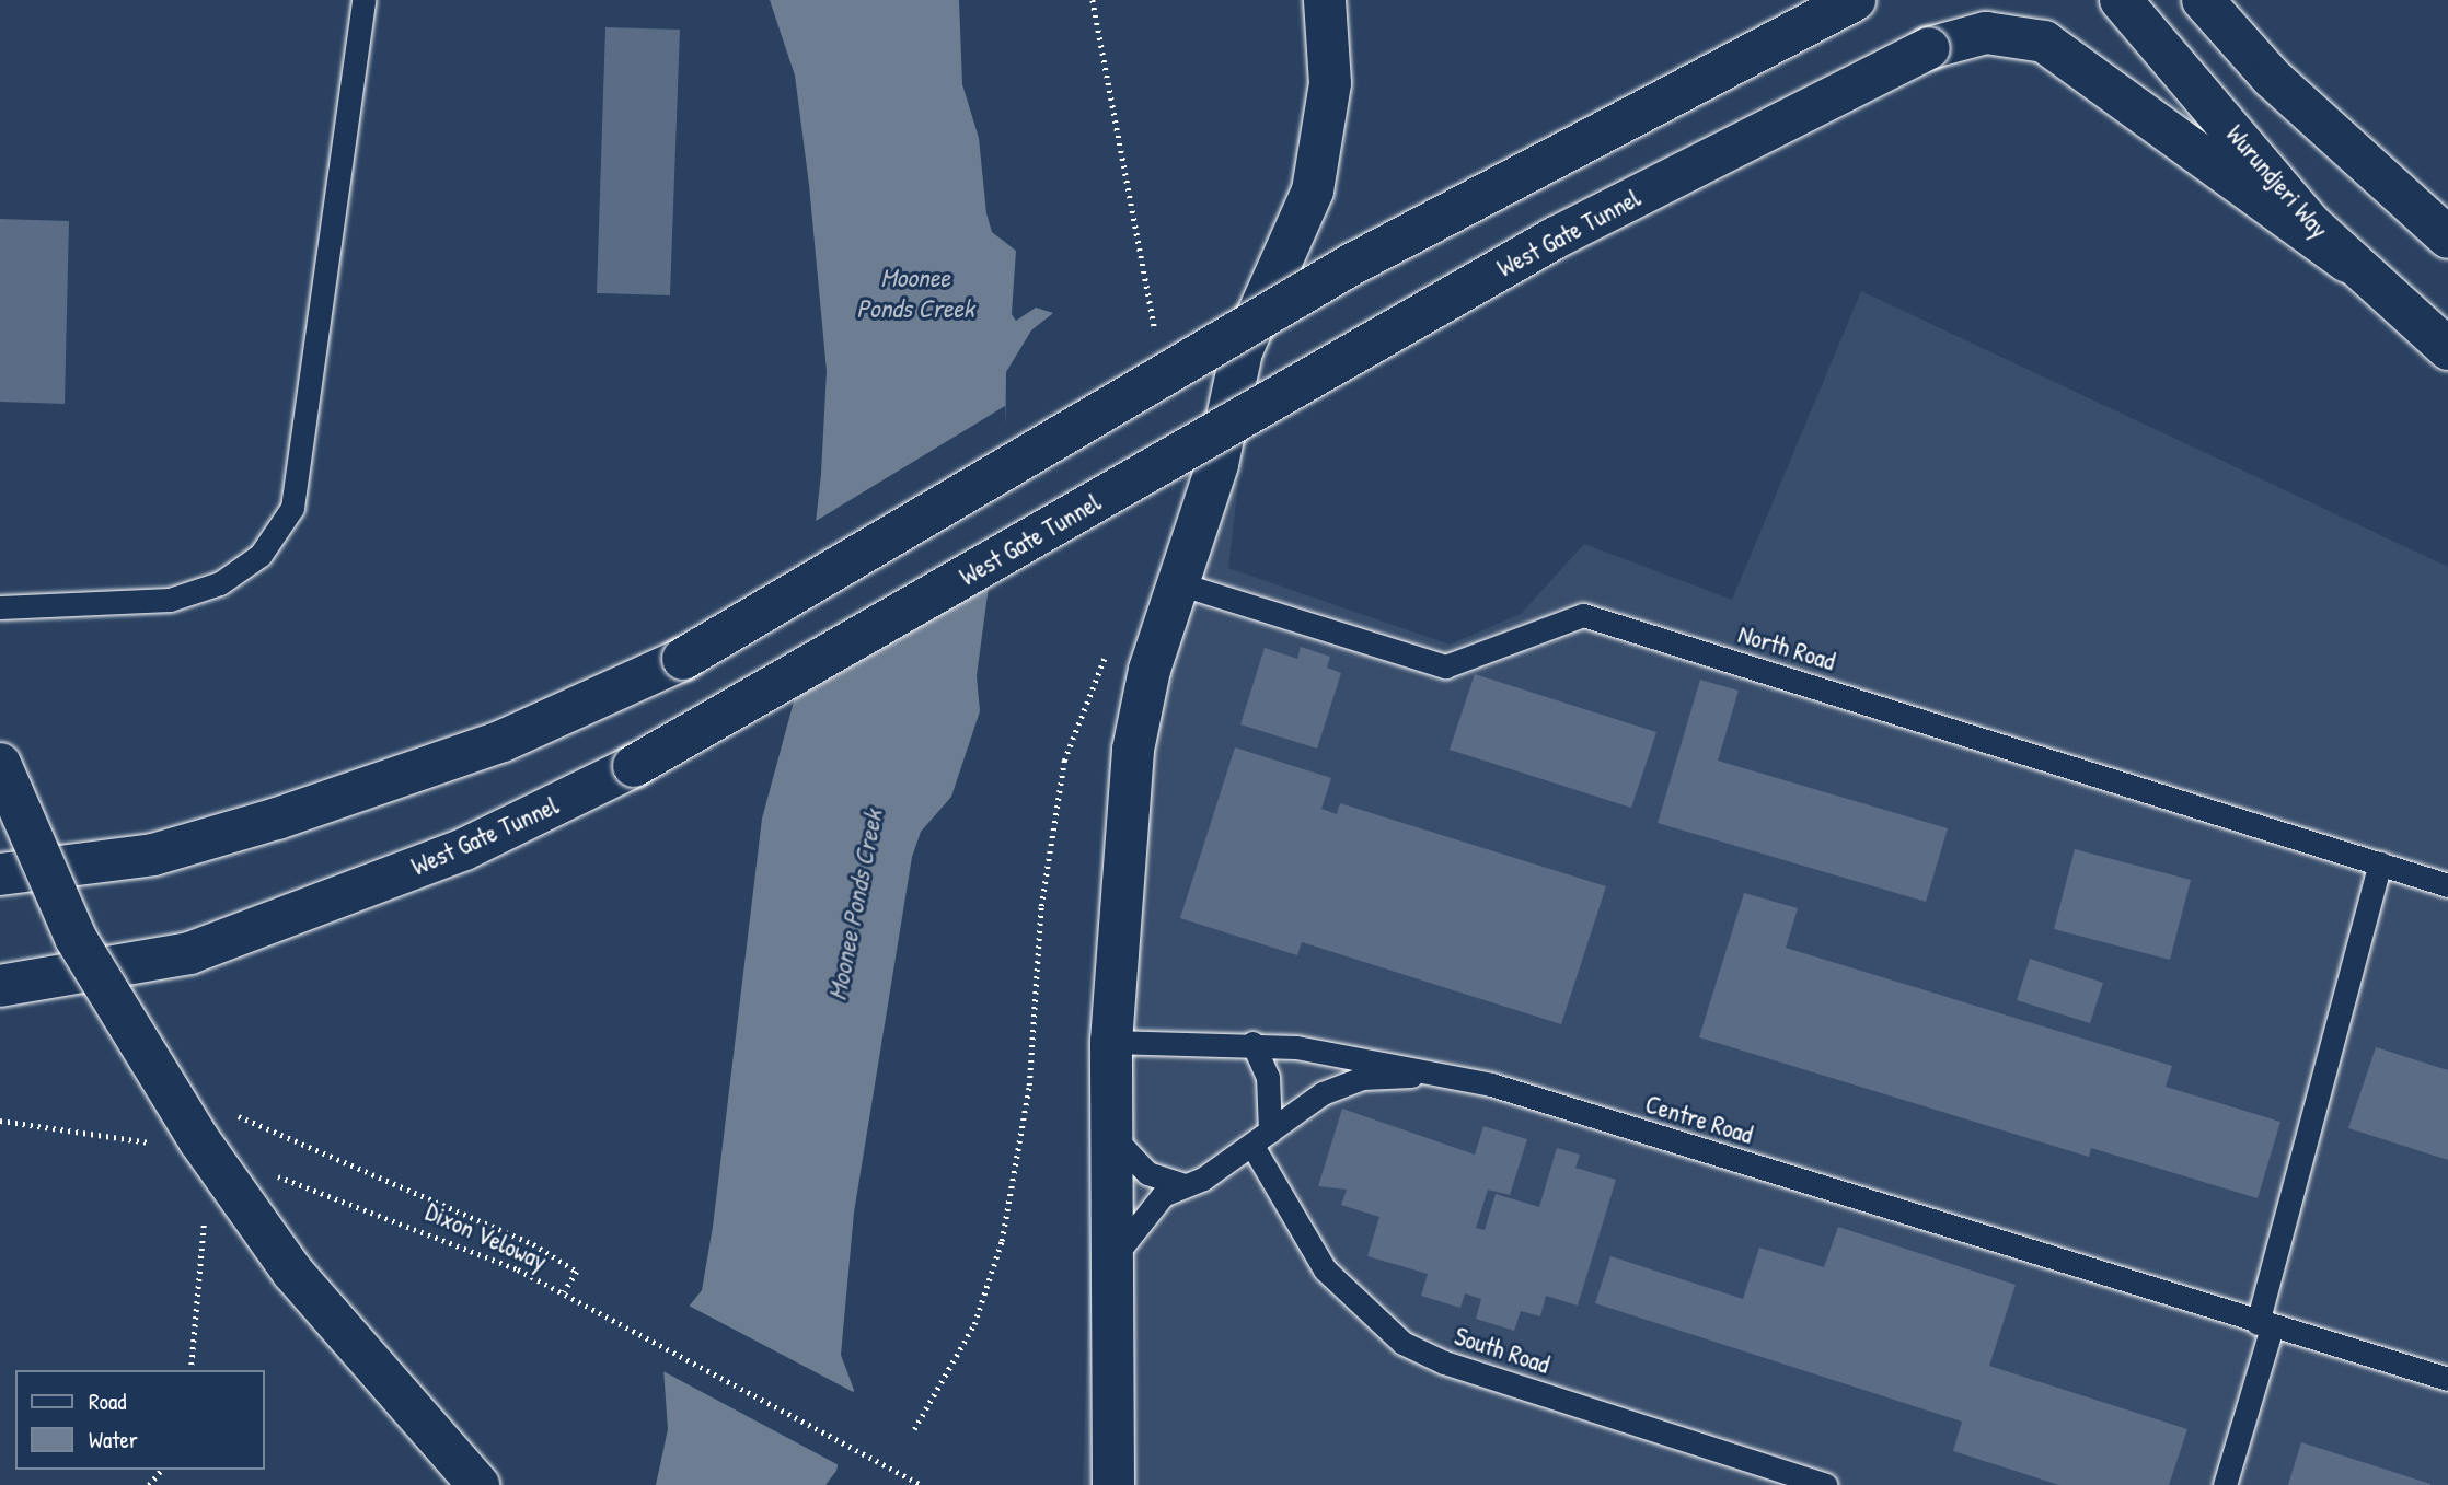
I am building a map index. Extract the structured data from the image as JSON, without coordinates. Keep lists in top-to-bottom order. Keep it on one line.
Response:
{"streets":{"main road":["Wurundjeri Way","West Gate Tunnel"],"lane":["North Road","Centre Road","South Road"],"path":["Dixon Veloway"]},"crossings":[["Centre Road","South Road"]],"water":["Moonee Ponds Creek"],"legend":["Road","Water"]}
